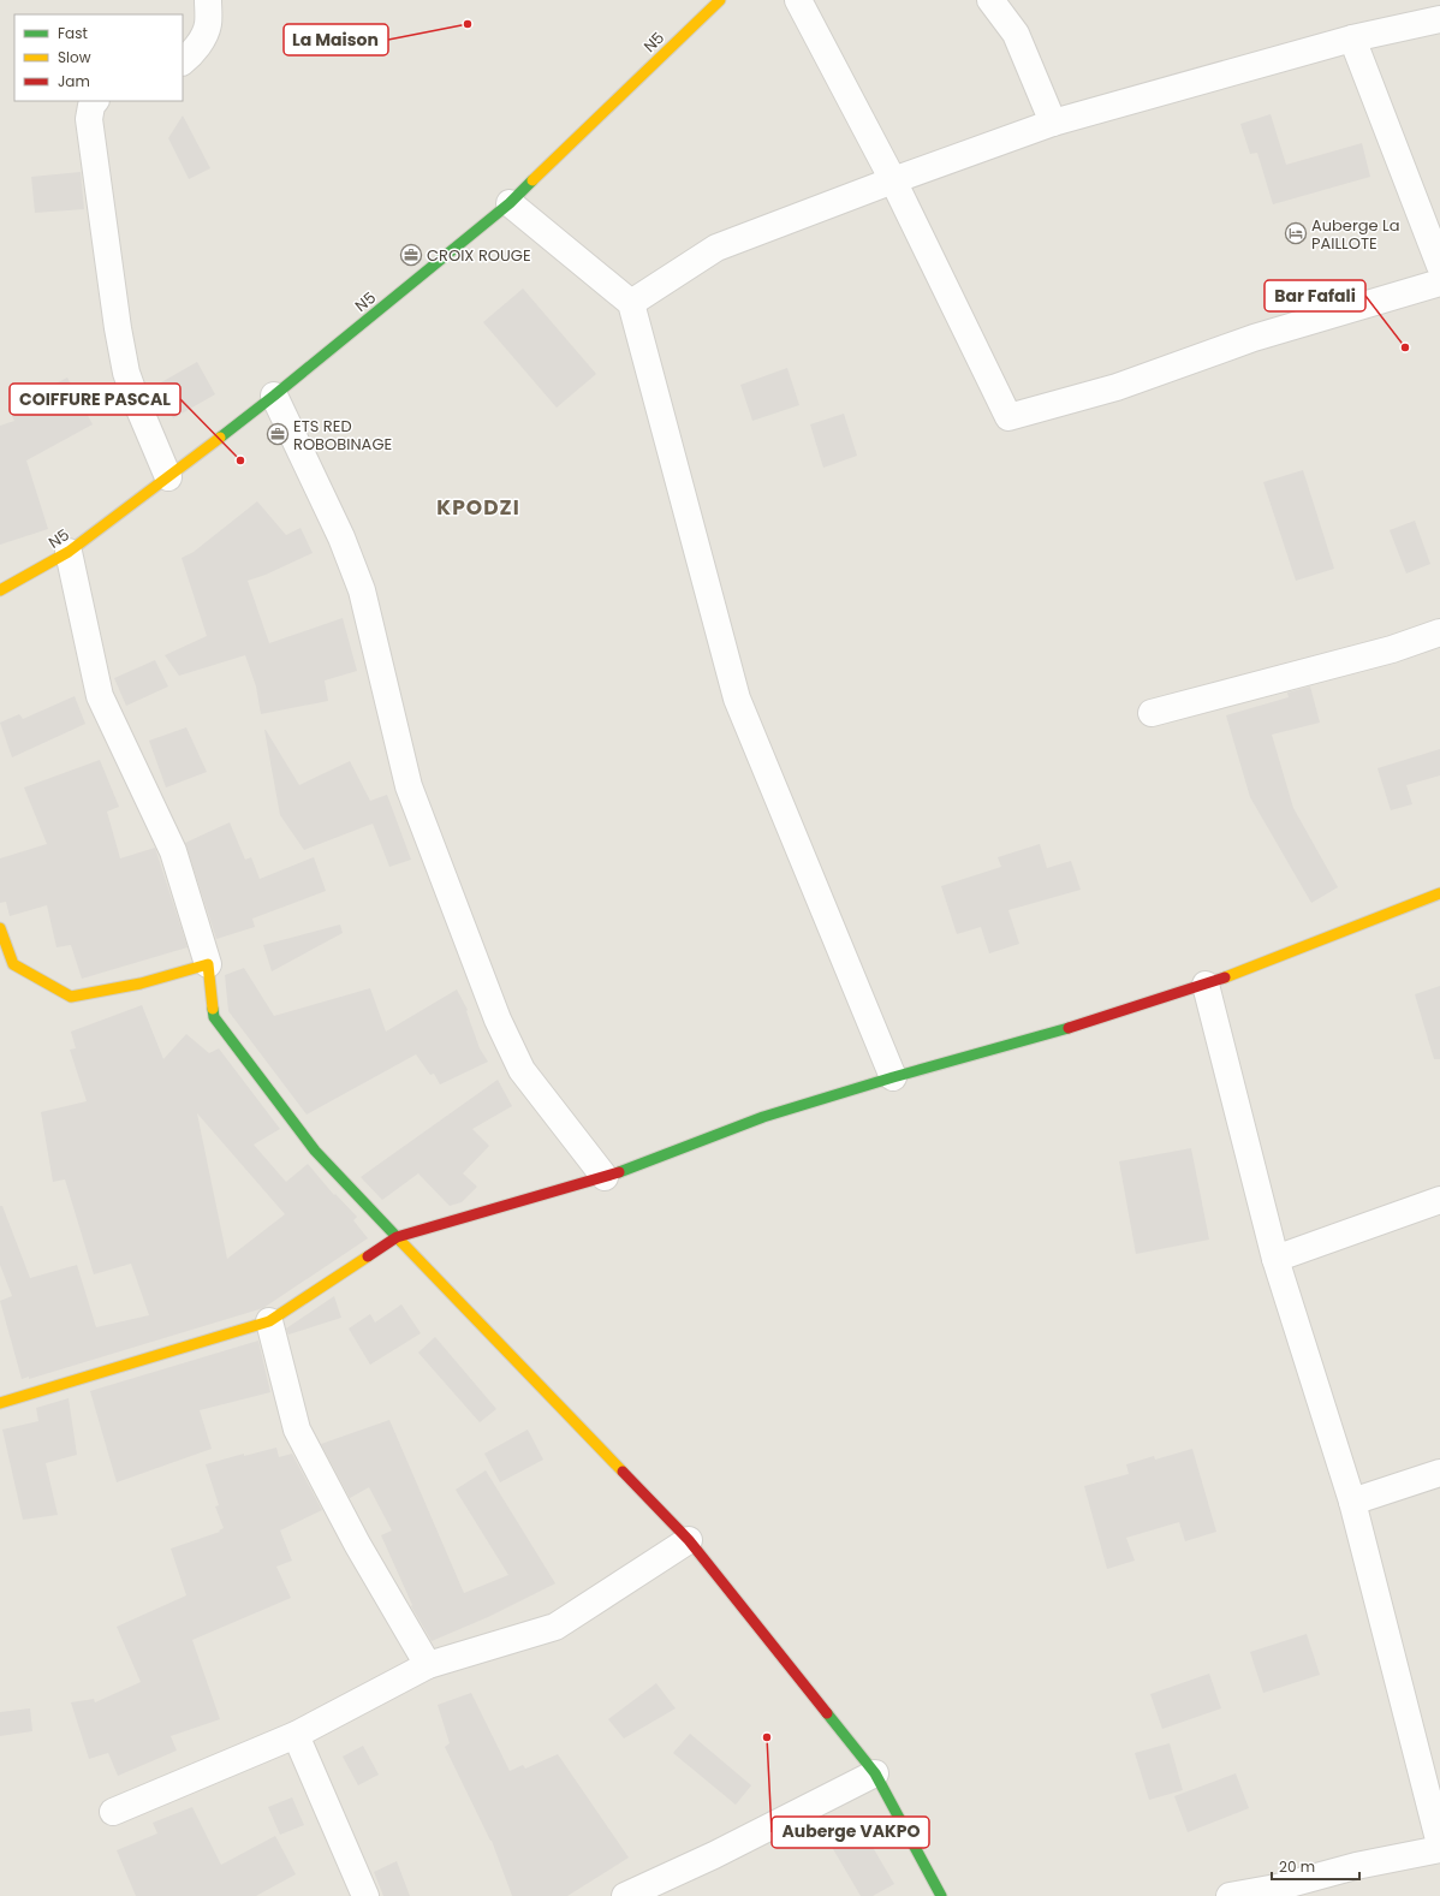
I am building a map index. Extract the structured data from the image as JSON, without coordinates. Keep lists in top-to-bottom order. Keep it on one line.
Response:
{"streets":{"street":["N5"]},"districts":["KPODZI"],"places":{"other":["La Maison","Bar Fafali","COIFFURE PASCAL","Auberge VAKPO"],"hotel":["Auberge La PAILLOTE"],"office":["CROIX ROUGE","ETS RED ROBOBINAGE"]},"legend":["Fast","Slow","Jam"],"scale_bar":"20 m"}
